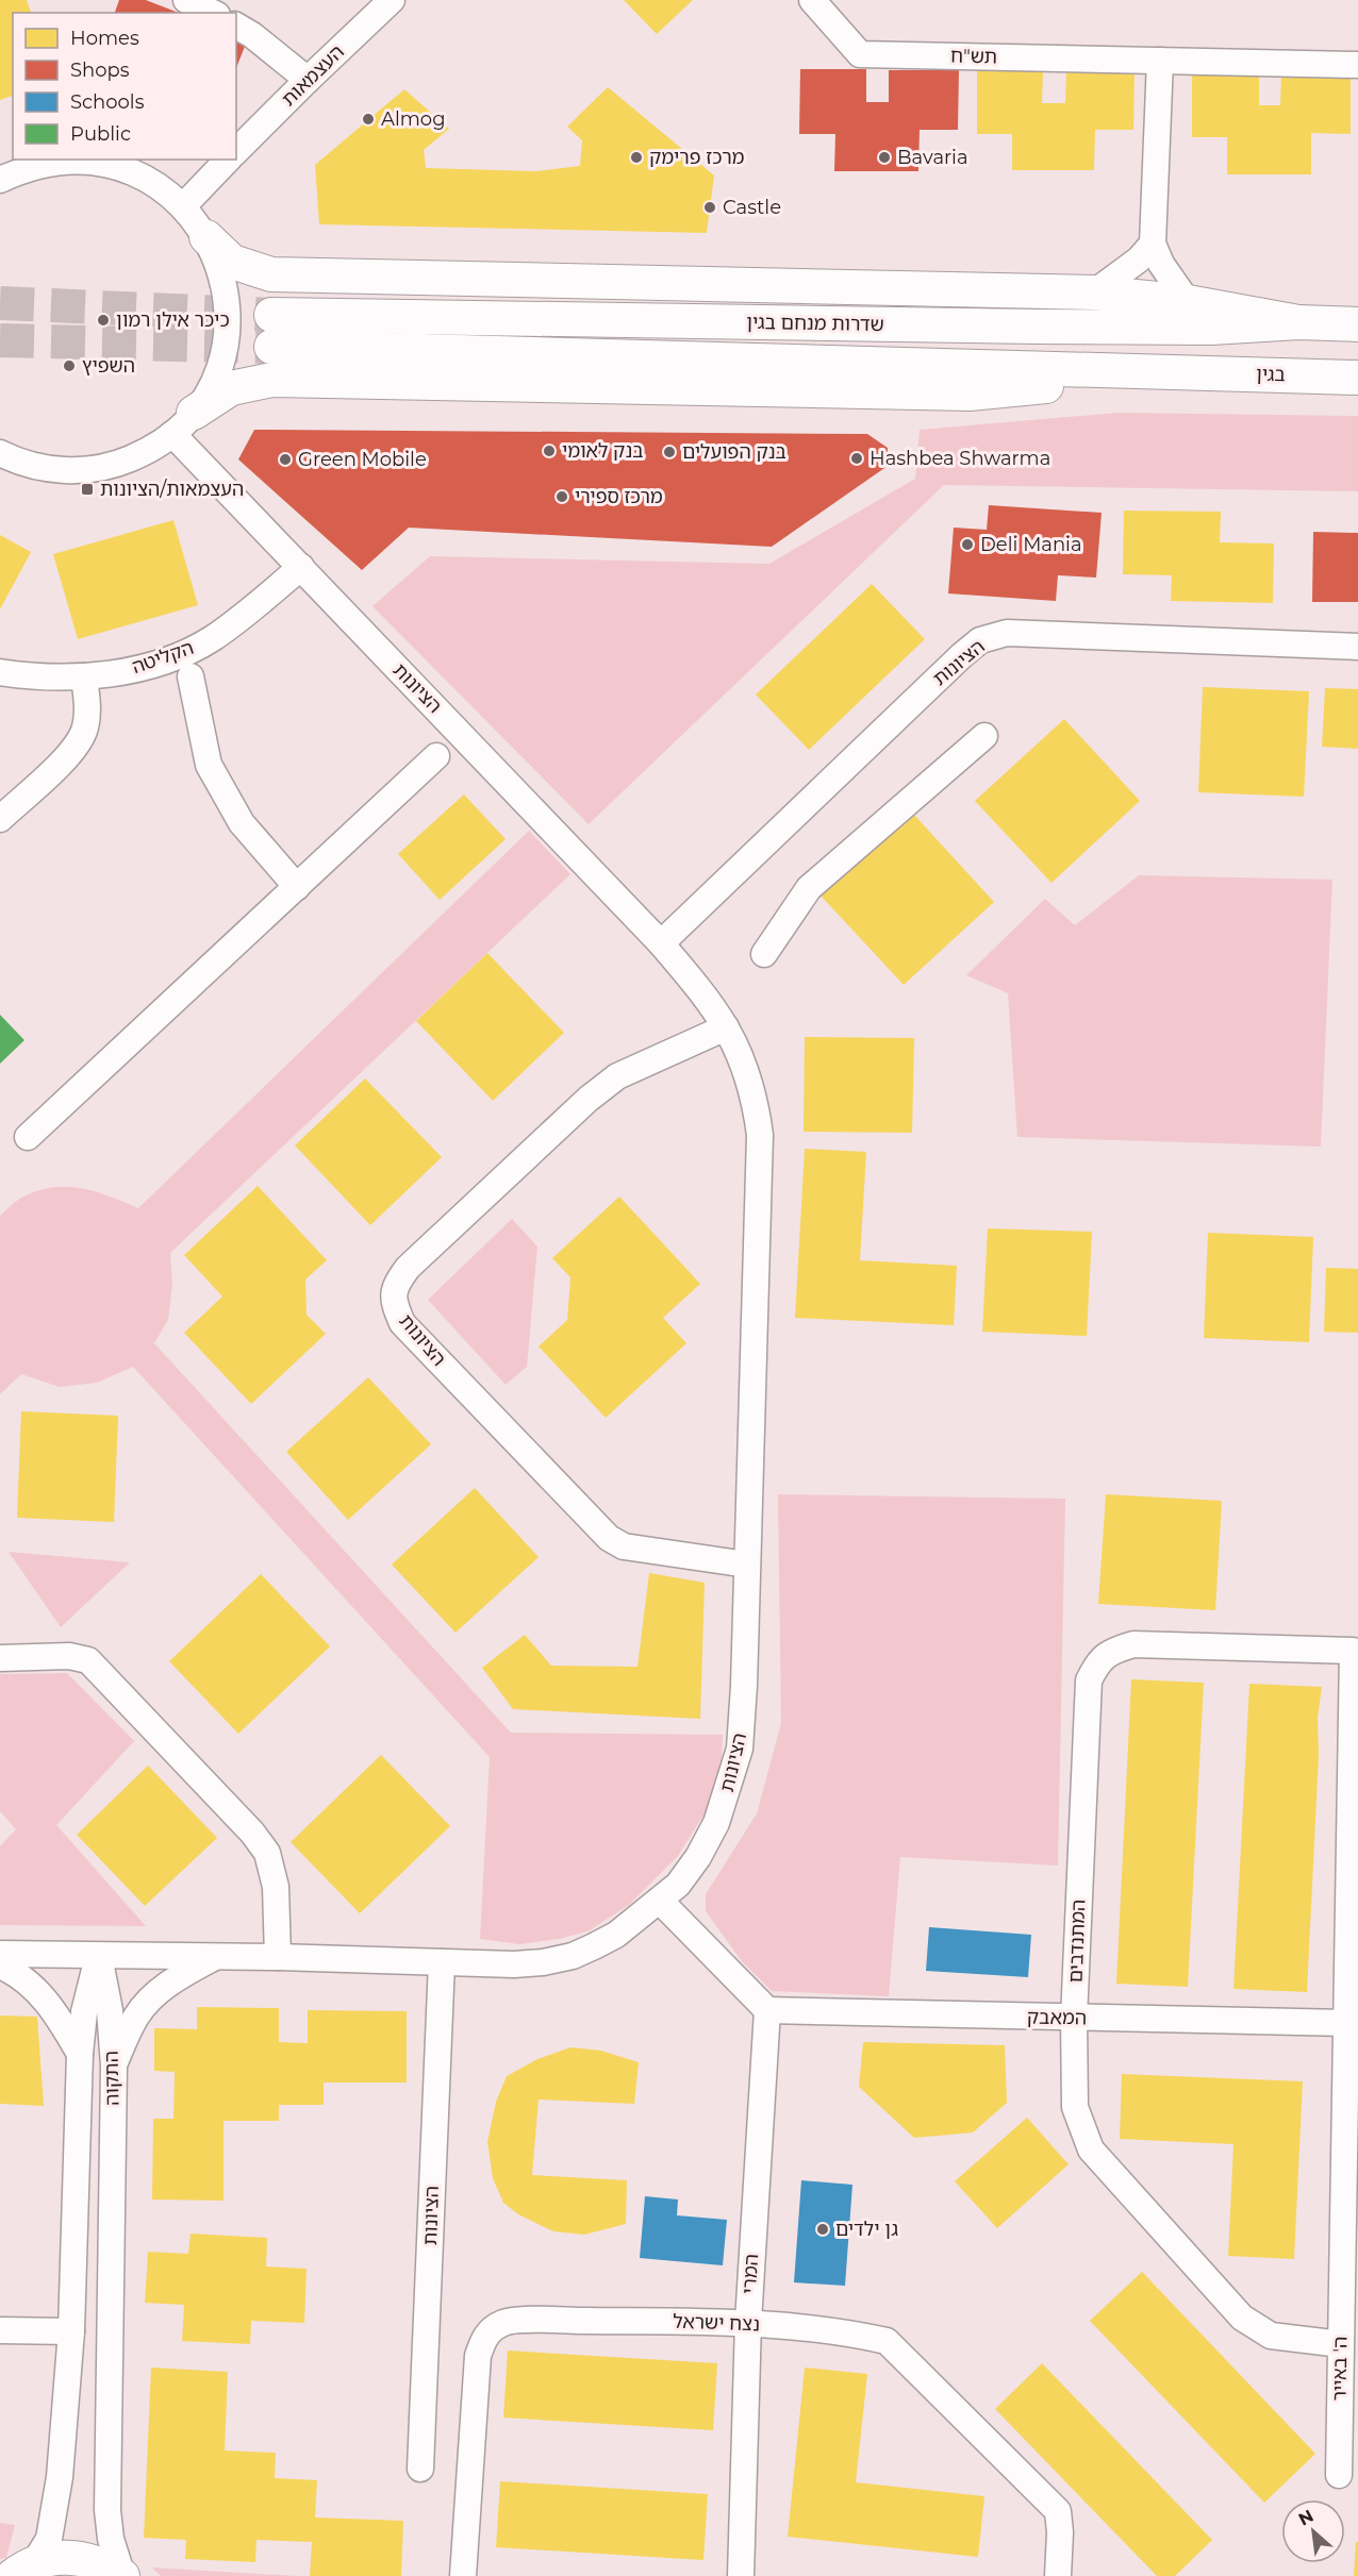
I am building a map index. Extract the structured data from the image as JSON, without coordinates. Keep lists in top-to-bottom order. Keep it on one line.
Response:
{"streets":{"main road":["שדרות מנחם בגין","בגין"],"street":["תש\"ח","העצמאות","הקליטה","הציונות","המתנדבים","המאבק","התקוה","המרי","נצח ישראל","ה' באייר"]},"crossings":[["שדרות מנחם בגין","בגין"],["הקליטה","הציונות"],["הציונות","התקוה"],["המתנדבים","המאבק"],["המתנדבים","ה' באייר"],["המאבק","המרי"],["המאבק","ה' באייר"],["המרי","נצח ישראל"]],"places":{"other":["Almog","מרכז פרימק","Bavaria","Castle","כיכר אילן רמון","השפיץ","בנק לאומי","בנק הפועלים","Hashbea Shwarma","Green Mobile","מרכז ספירי","Deli Mania","גן ילדים"],"transit":["העצמאות/הציונות"]},"legend":["Homes","Shops","Schools","Public"],"north":"top left"}
